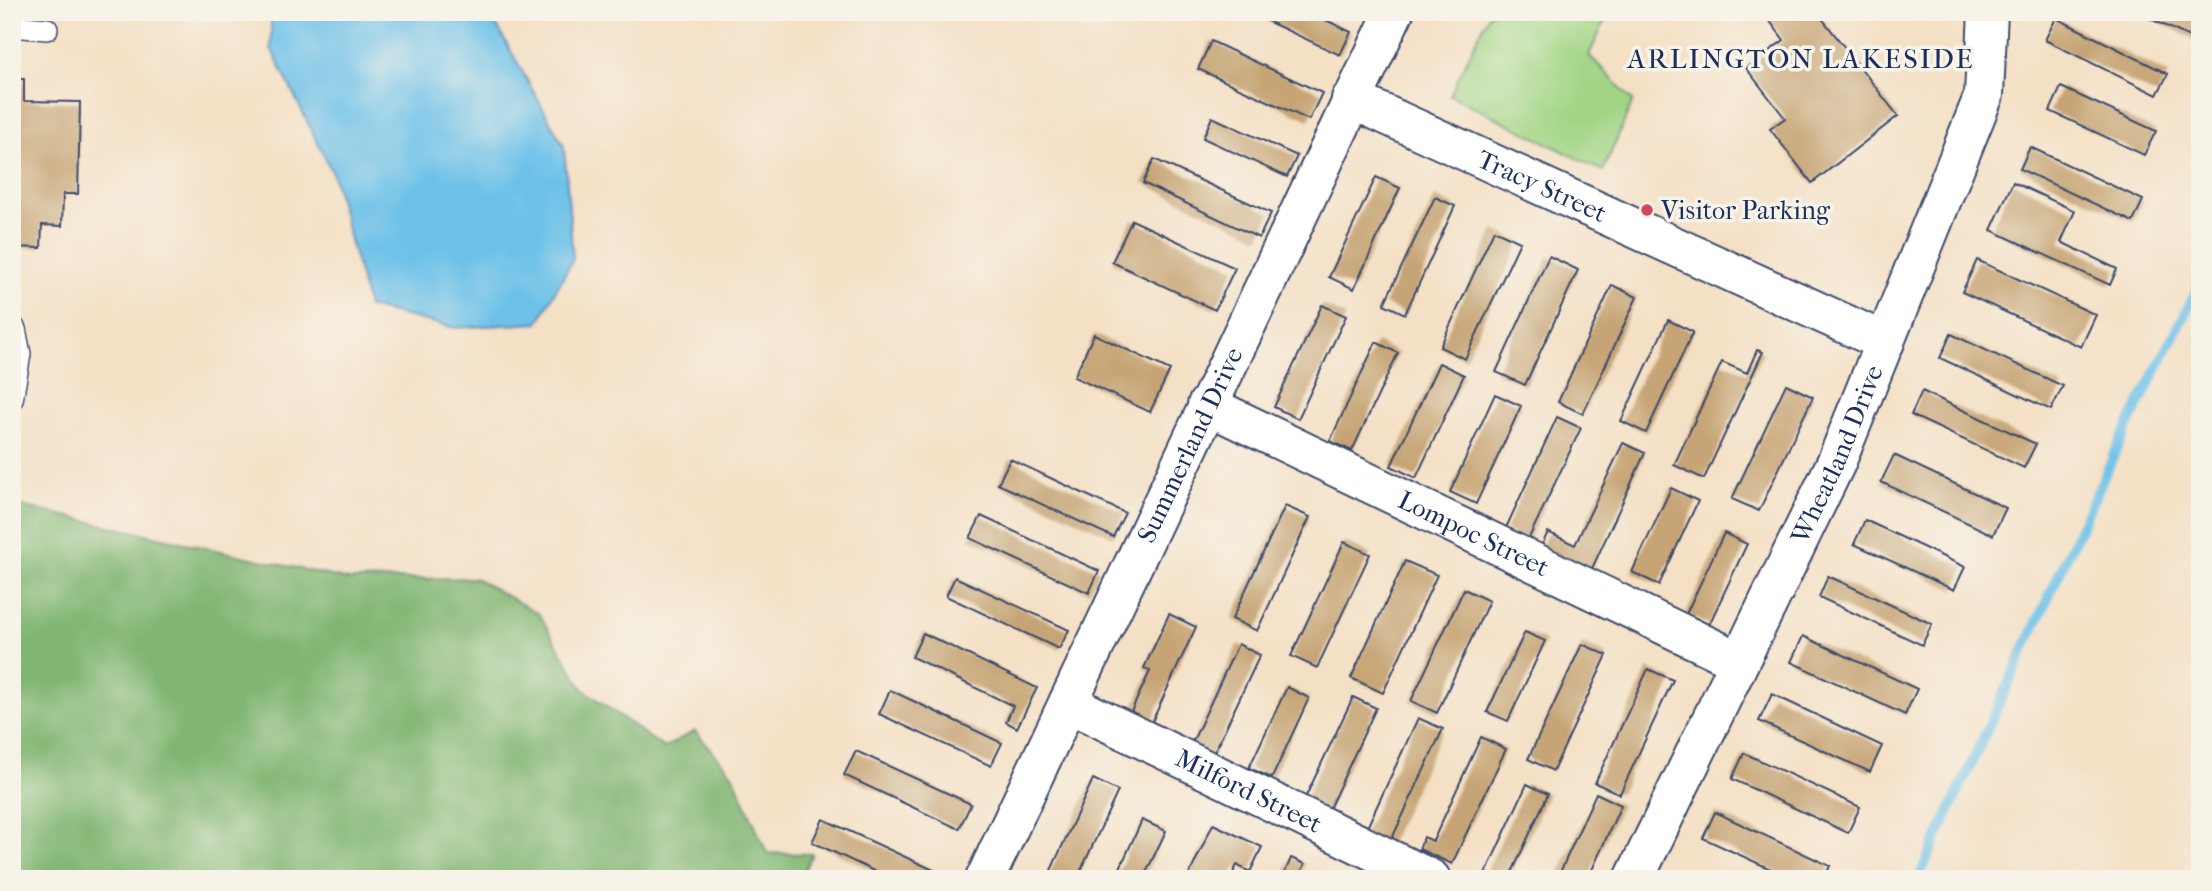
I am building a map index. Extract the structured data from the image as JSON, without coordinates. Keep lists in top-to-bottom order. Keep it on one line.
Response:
{"streets":{"street":["Tracy Street","Summerland Drive","Wheatland Drive","Lompoc Street","Milford Street"]},"crossings":[["Tracy Street","Summerland Drive"],["Tracy Street","Wheatland Drive"],["Summerland Drive","Lompoc Street"],["Summerland Drive","Milford Street"],["Wheatland Drive","Lompoc Street"]],"districts":["ARLINGTON LAKESIDE"],"places":["Visitor Parking"]}
